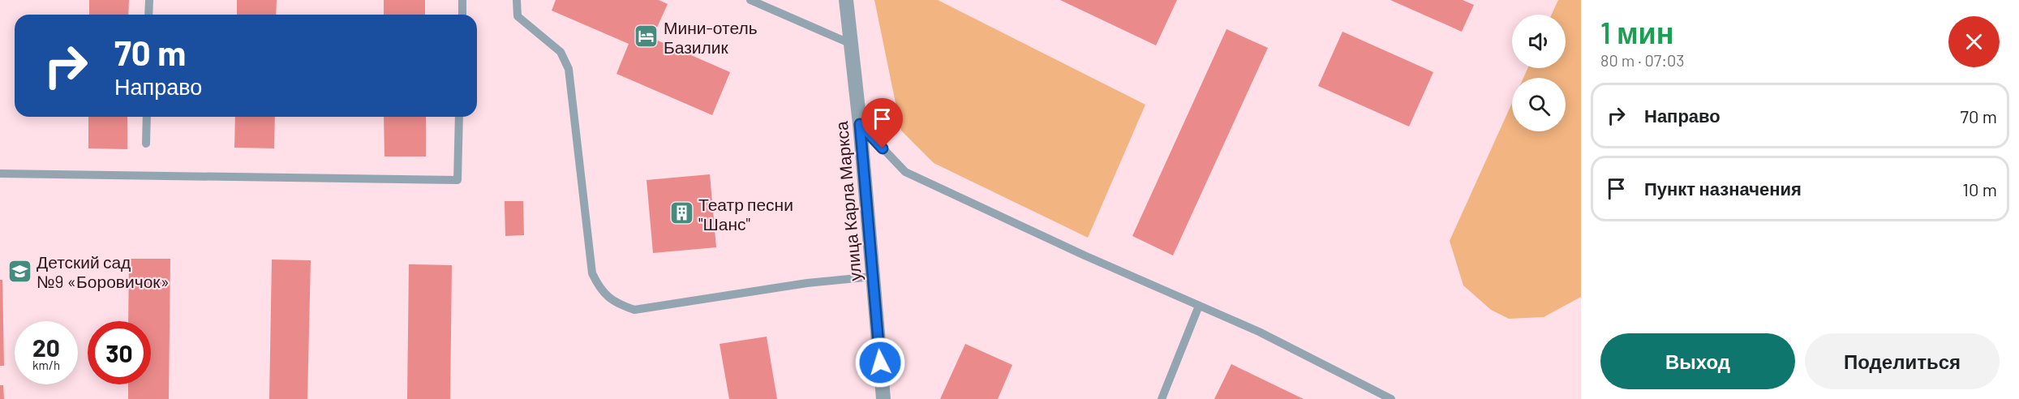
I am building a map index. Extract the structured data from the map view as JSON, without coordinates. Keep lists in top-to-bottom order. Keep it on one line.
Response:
{"streets":{"street":["улица Карла Маркса"]},"places":{"hotel":["Мини-отель Базилик"],"building":["Театр песни \"Шанс\""],"school or university":["Детский сад №9 «Боровичок»"]},"page":{"heading":["1 мин","80 m · 07:03"],"turn":["70 m","Направо"],"list":[{"name":"Направо","value":"70 m"},{"name":"Пункт назначения","value":"10 m"}],"speed":"20 km/h","limit":"30","buttons":["Выход","Поделиться"]}}
